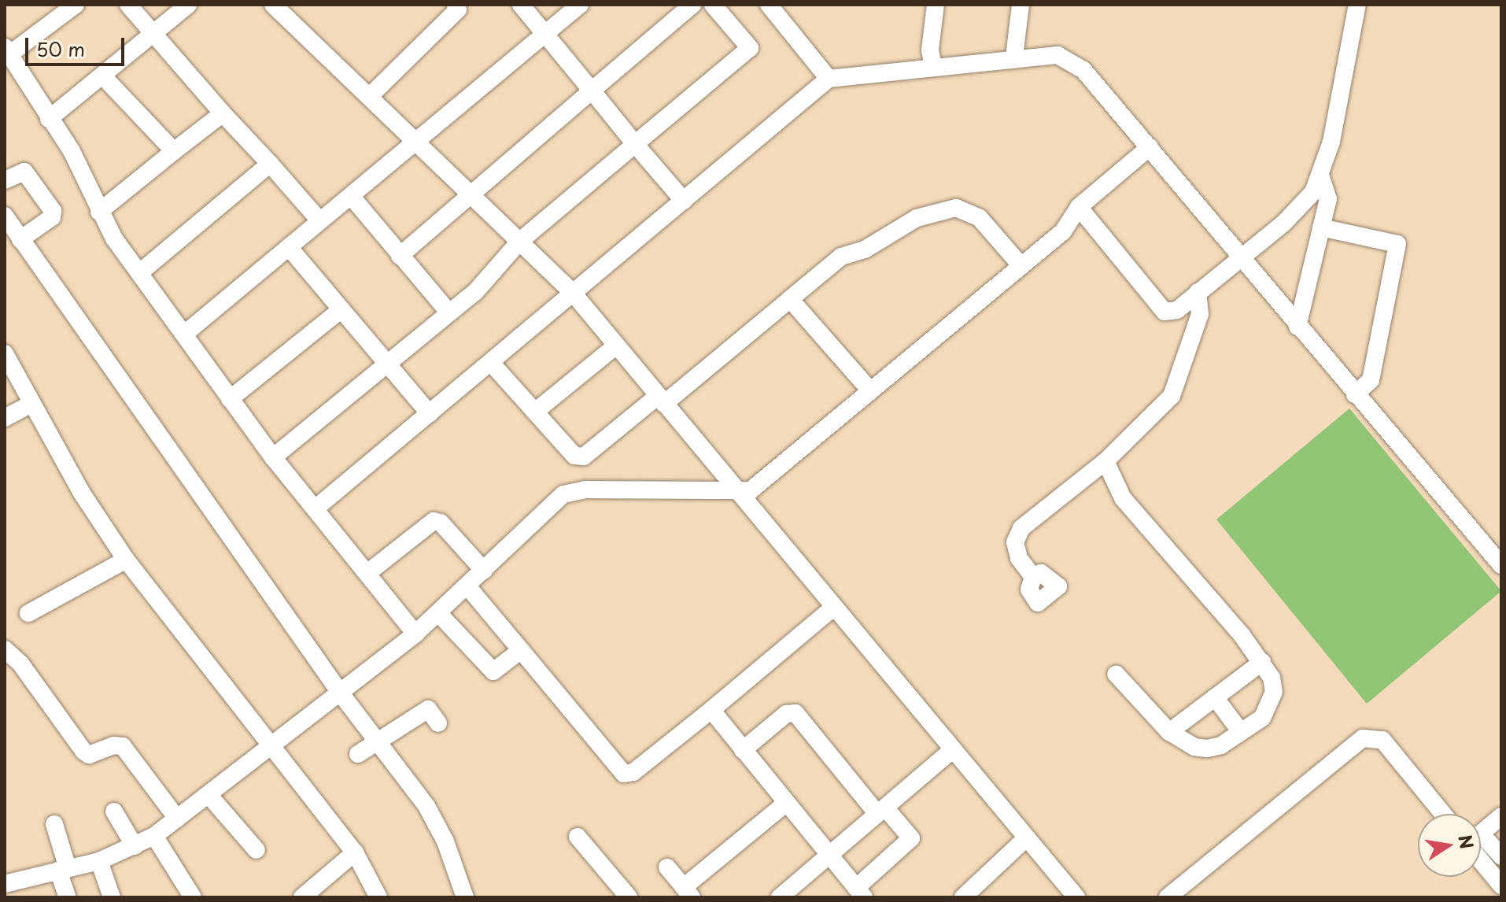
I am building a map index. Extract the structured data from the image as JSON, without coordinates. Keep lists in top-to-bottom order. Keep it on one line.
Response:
{"scale_bar":"50 m","north":"right"}
